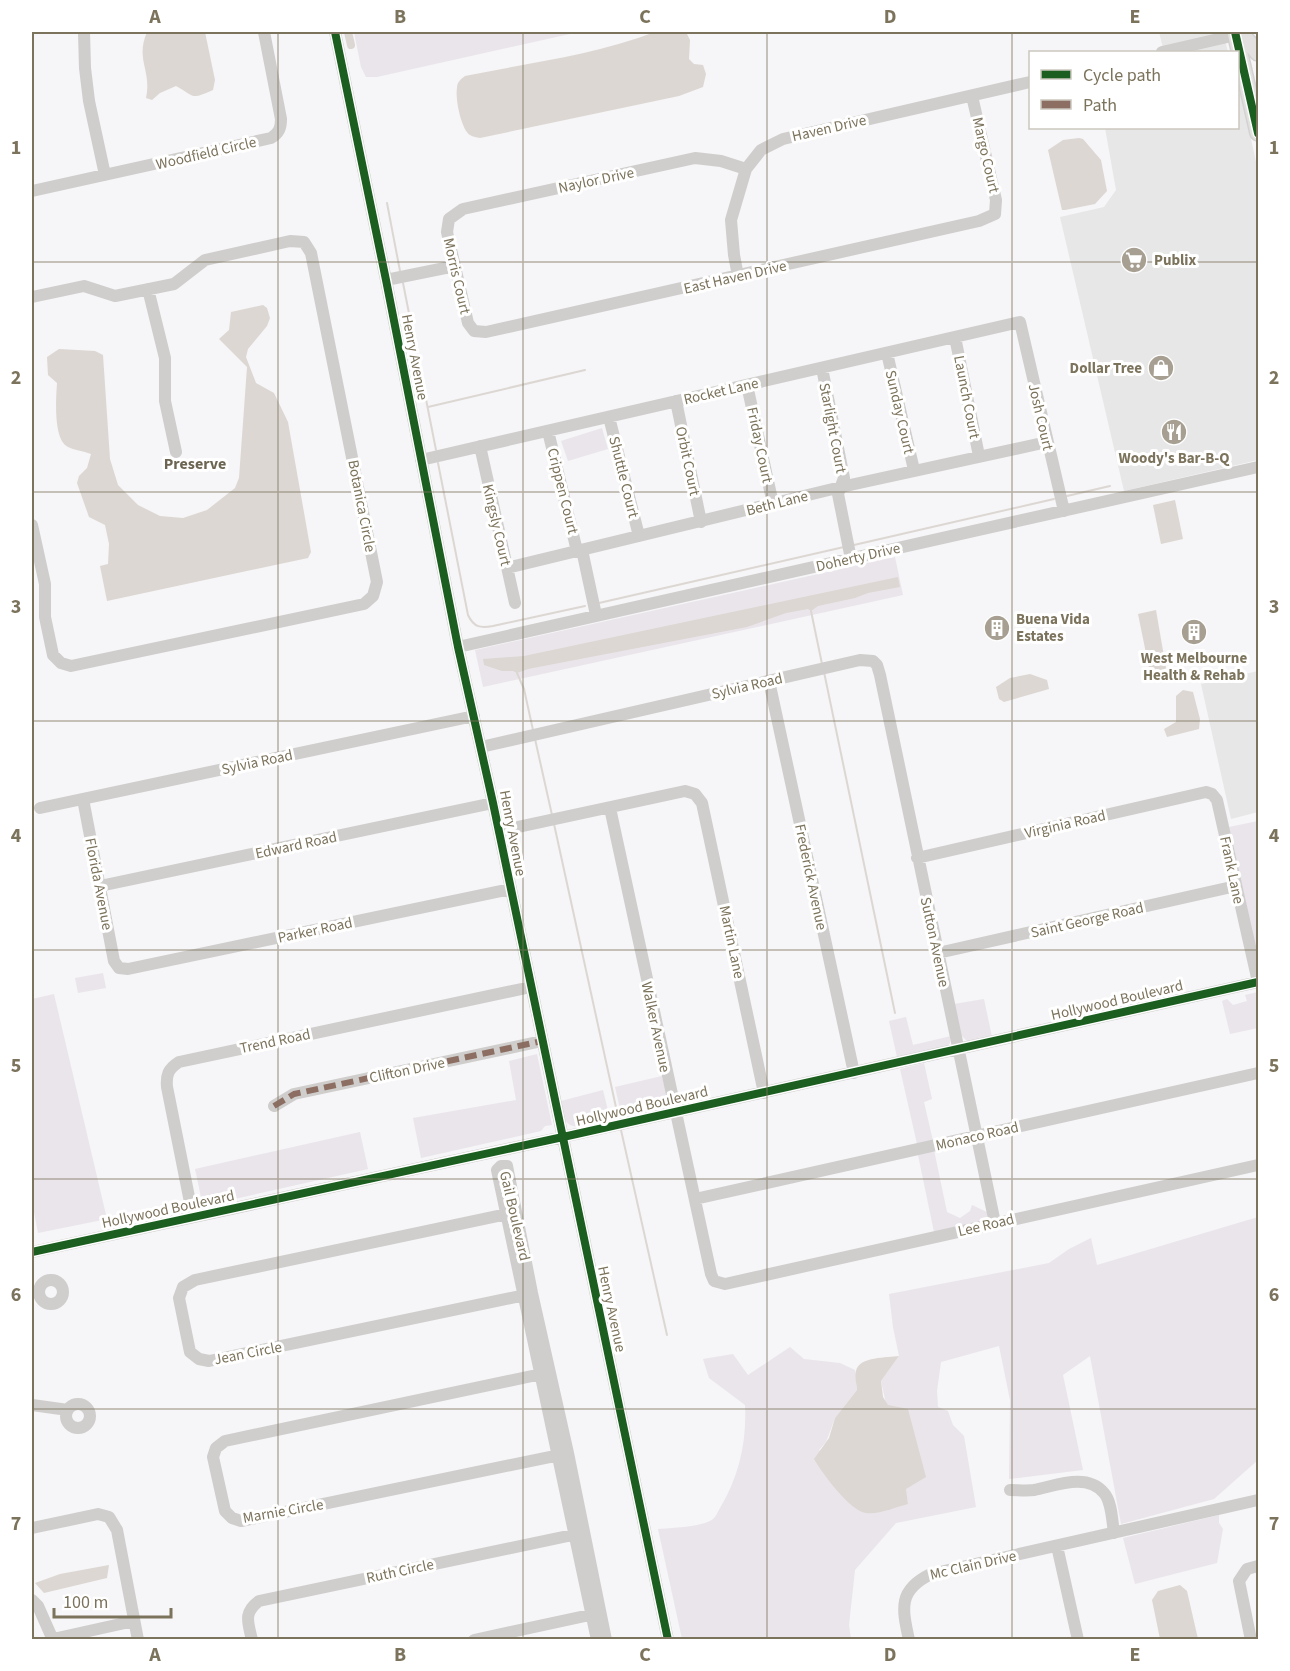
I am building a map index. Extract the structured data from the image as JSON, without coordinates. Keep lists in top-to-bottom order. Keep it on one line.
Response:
{"streets":{"street":["Haven Drive","Woodfield Circle","Margo Court","Naylor Drive","Morris Court","East Haven Drive","Henry Avenue","Rocket Lane","Launch Court","Sunday Court","Josh Court","Starlight Court","Friday Court","Orbit Court","Shuttle Court","Crippen Court","Beth Lane","Botanica Circle","Kingsly Court","Doherty Drive","Sylvia Road","Virginia Road","Edward Road","Frank Lane","Frederick Avenue","Florida Avenue","Saint George Road","Parker Road","Martin Lane","Sutton Avenue","Hollywood Boulevard","Walker Avenue","Trend Road","Clifton Drive","Monaco Road","Gail Boulevard","Lee Road","Jean Circle","Marnie Circle","Mc Clain Drive","Ruth Circle"]},"crossings":[["Haven Drive","Margo Court"],["Haven Drive","Naylor Drive"],["Haven Drive","East Haven Drive"],["Margo Court","East Haven Drive"],["Naylor Drive","Morris Court"],["Morris Court","East Haven Drive"],["Henry Avenue","Rocket Lane"],["Henry Avenue","Doherty Drive"],["Henry Avenue","Sylvia Road"],["Henry Avenue","Edward Road"],["Henry Avenue","Parker Road"],["Henry Avenue","Hollywood Boulevard"],["Henry Avenue","Trend Road"],["Henry Avenue","Clifton Drive"],["Rocket Lane","Launch Court"],["Rocket Lane","Sunday Court"],["Rocket Lane","Josh Court"],["Rocket Lane","Starlight Court"],["Rocket Lane","Friday Court"],["Rocket Lane","Orbit Court"],["Rocket Lane","Shuttle Court"],["Rocket Lane","Crippen Court"],["Rocket Lane","Kingsly Court"],["Launch Court","Beth Lane"],["Sunday Court","Beth Lane"],["Josh Court","Beth Lane"],["Josh Court","Doherty Drive"],["Starlight Court","Beth Lane"],["Starlight Court","Doherty Drive"],["Friday Court","Beth Lane"],["Orbit Court","Beth Lane"],["Shuttle Court","Beth Lane"],["Crippen Court","Beth Lane"],["Crippen Court","Doherty Drive"],["Beth Lane","Kingsly Court"],["Sylvia Road","Frederick Avenue"],["Sylvia Road","Florida Avenue"],["Sylvia Road","Sutton Avenue"],["Virginia Road","Frank Lane"],["Virginia Road","Sutton Avenue"],["Edward Road","Florida Avenue"],["Frank Lane","Saint George Road"],["Frank Lane","Hollywood Boulevard"],["Frederick Avenue","Hollywood Boulevard"],["Florida Avenue","Parker Road"],["Saint George Road","Sutton Avenue"],["Martin Lane","Hollywood Boulevard"],["Martin Lane","Walker Avenue"],["Sutton Avenue","Hollywood Boulevard"],["Sutton Avenue","Monaco Road"],["Sutton Avenue","Lee Road"],["Hollywood Boulevard","Walker Avenue"],["Hollywood Boulevard","Trend Road"],["Walker Avenue","Monaco Road"],["Walker Avenue","Lee Road"],["Gail Boulevard","Jean Circle"],["Gail Boulevard","Marnie Circle"],["Gail Boulevard","Ruth Circle"]],"districts":["Preserve"],"places":{"supermarket":["Publix"],"shop":["Dollar Tree"],"restaurant":["Woody's Bar-B-Q"],"building":["Buena Vida Estates","West Melbourne Health & Rehab"]},"legend":["Cycle path","Path"],"scale_bar":"100 m","grid":{"columns":["A","B","C","D","E"],"rows":["1","2","3","4","5","6","7"]}}
